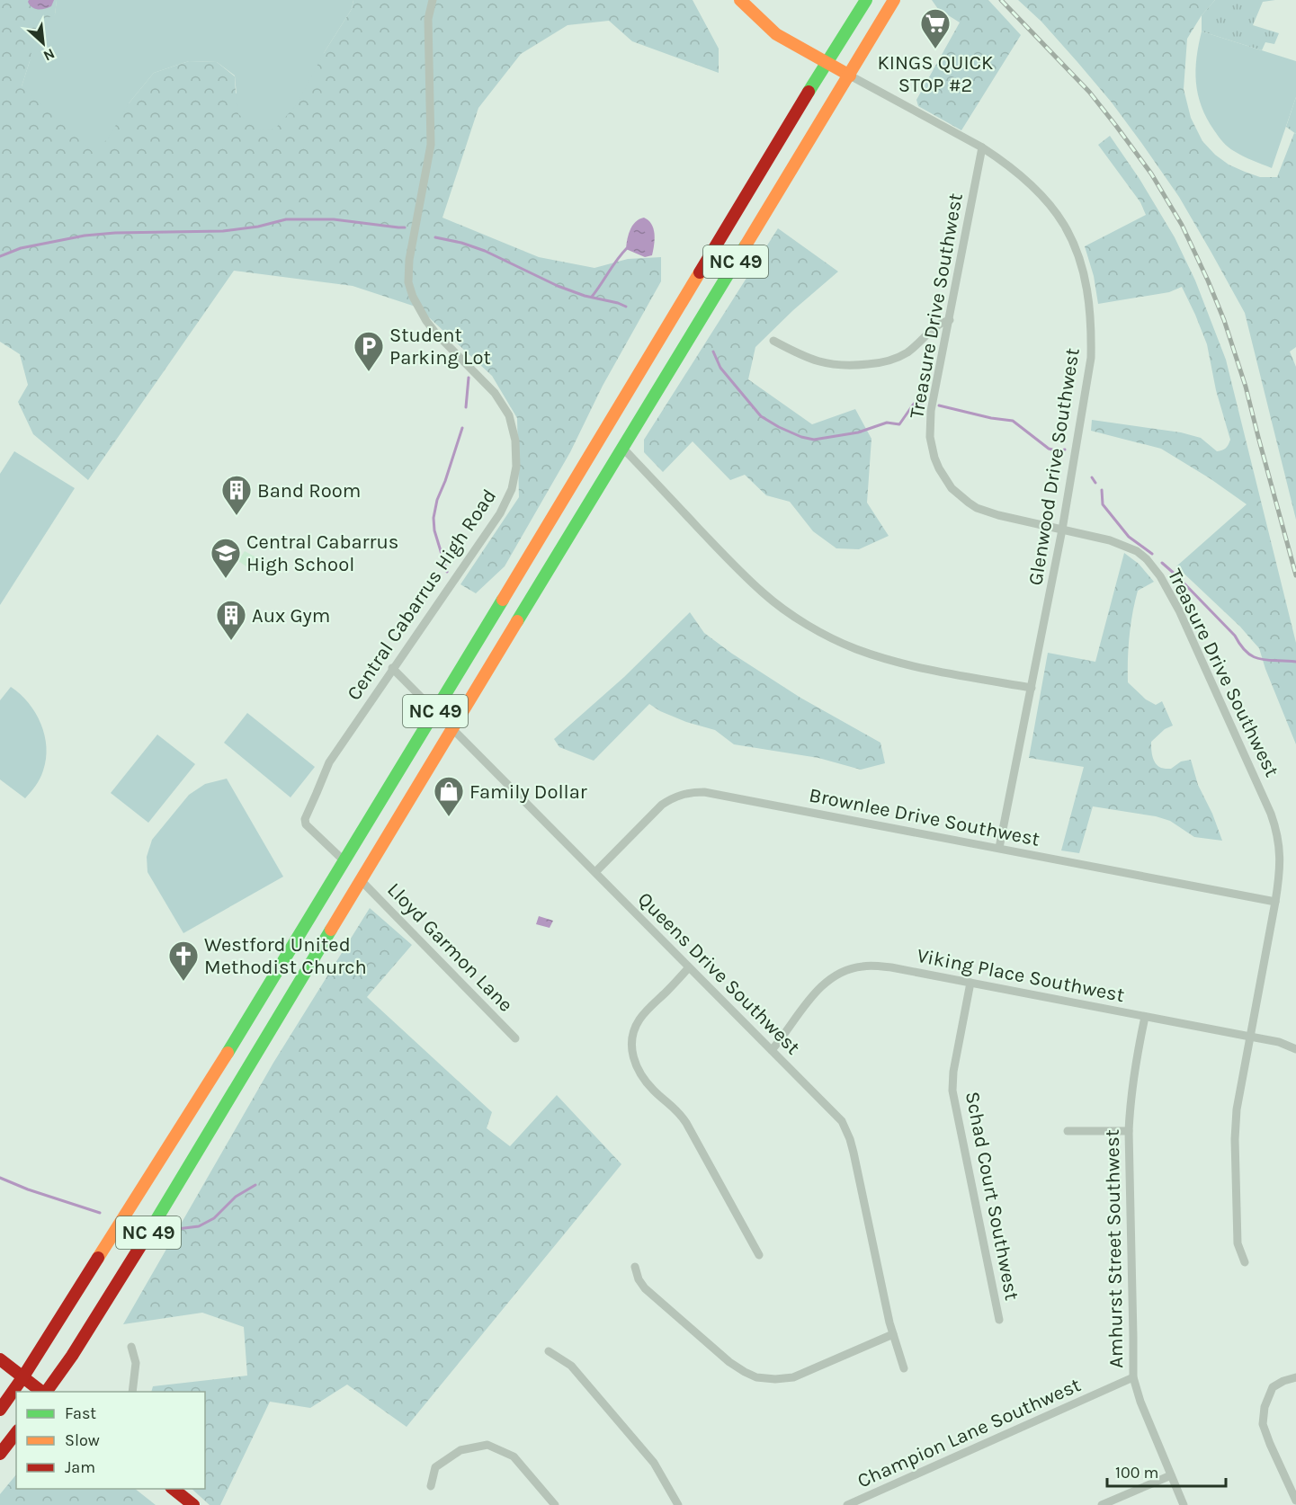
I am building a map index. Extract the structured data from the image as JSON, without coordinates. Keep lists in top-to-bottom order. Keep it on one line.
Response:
{"streets":{"main road":["NC 49"],"street":["Treasure Drive Southwest","Glenwood Drive Southwest","Central Cabarrus High Road","Brownlee Drive Southwest","Lloyd Garmon Lane","Queens Drive Southwest","Viking Place Southwest","Schad Court Southwest","Amhurst Street Southwest","Champion Lane Southwest"]},"crossings":[["NC 49","Glenwood Drive Southwest"],["NC 49","Central Cabarrus High Road"],["NC 49","Lloyd Garmon Lane"],["NC 49","Queens Drive Southwest"],["Treasure Drive Southwest","Glenwood Drive Southwest"],["Treasure Drive Southwest","Brownlee Drive Southwest"],["Treasure Drive Southwest","Viking Place Southwest"],["Glenwood Drive Southwest","Brownlee Drive Southwest"],["Central Cabarrus High Road","Queens Drive Southwest"],["Brownlee Drive Southwest","Queens Drive Southwest"],["Queens Drive Southwest","Viking Place Southwest"],["Viking Place Southwest","Schad Court Southwest"],["Viking Place Southwest","Amhurst Street Southwest"],["Amhurst Street Southwest","Champion Lane Southwest"]],"places":{"supermarket":["KINGS QUICK STOP #2"],"parking":["Student Parking Lot"],"building":["Band Room","Aux Gym"],"school or university":["Central Cabarrus High School"],"shop":["Family Dollar"],"church":["Westford United Methodist Church"]},"legend":["Fast","Slow","Jam"],"scale_bar":"100 m","north":"bottom right"}
